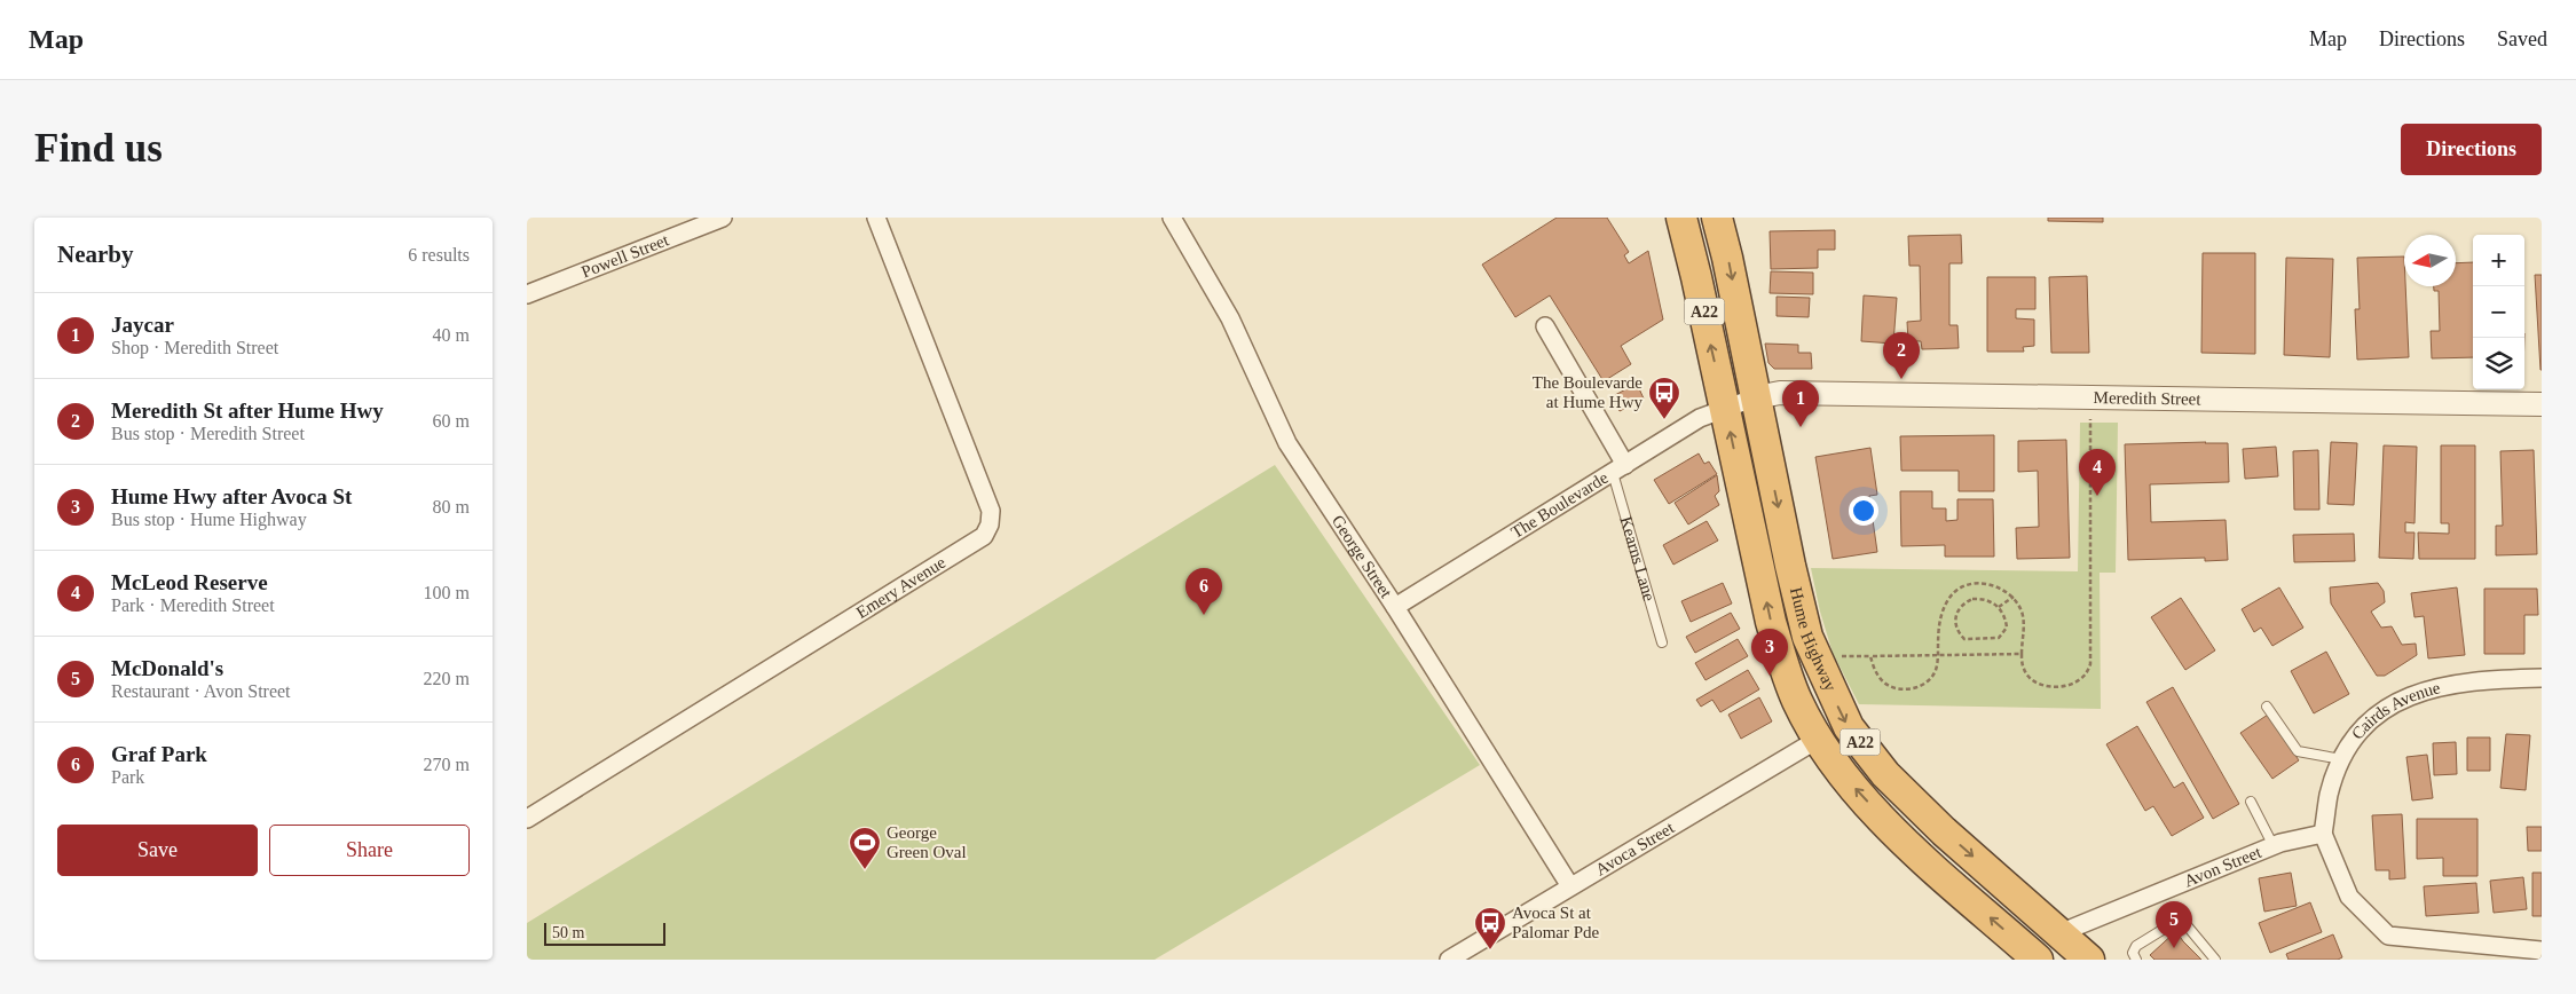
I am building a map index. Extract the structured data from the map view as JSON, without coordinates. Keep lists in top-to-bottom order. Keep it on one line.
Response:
{"streets":{"highway":["A22","Hume Highway"],"street":["Powell Street","Meredith Street","The Boulevarde","George Street","Kearns Lane","Emery Avenue","Cairds Avenue","Avoca Street","Avon Street"]},"crossings":[["Meredith Street","The Boulevarde"],["Meredith Street","Hume Highway"],["The Boulevarde","George Street"],["The Boulevarde","Kearns Lane"],["The Boulevarde","Hume Highway"],["George Street","Avoca Street"],["Hume Highway","Avoca Street"],["Hume Highway","Avon Street"],["Cairds Avenue","Avon Street"]],"places":{"bus stop":["The Boulevarde at Hume Hwy","Avoca St at Palomar Pde"],"sports":["George Green Oval"]},"scale_bar":"50 m","north":"left","page":{"header":"Map","nav":["Map","Directions","Saved"],"buttons":["Directions",["Save","Share"]],"title":"Find us","heading":["Nearby","6 results"],"map_buttons":["+","−"],"list":[{"mark":"1","name":"Jaycar","note":"Shop · Meredith Street","value":"40 m"},{"mark":"2","name":"Meredith St after Hume Hwy","note":"Bus stop · Meredith Street","value":"60 m"},{"mark":"3","name":"Hume Hwy after Avoca St","note":"Bus stop · Hume Highway","value":"80 m"},{"mark":"4","name":"McLeod Reserve","note":"Park · Meredith Street","value":"100 m"},{"mark":"5","name":"McDonald's","note":"Restaurant · Avon Street","value":"220 m"},{"mark":"6","name":"Graf Park","note":"Park","value":"270 m"}],"pins":["2","1","4","6","3","5"],"scale":"50 m"}}
